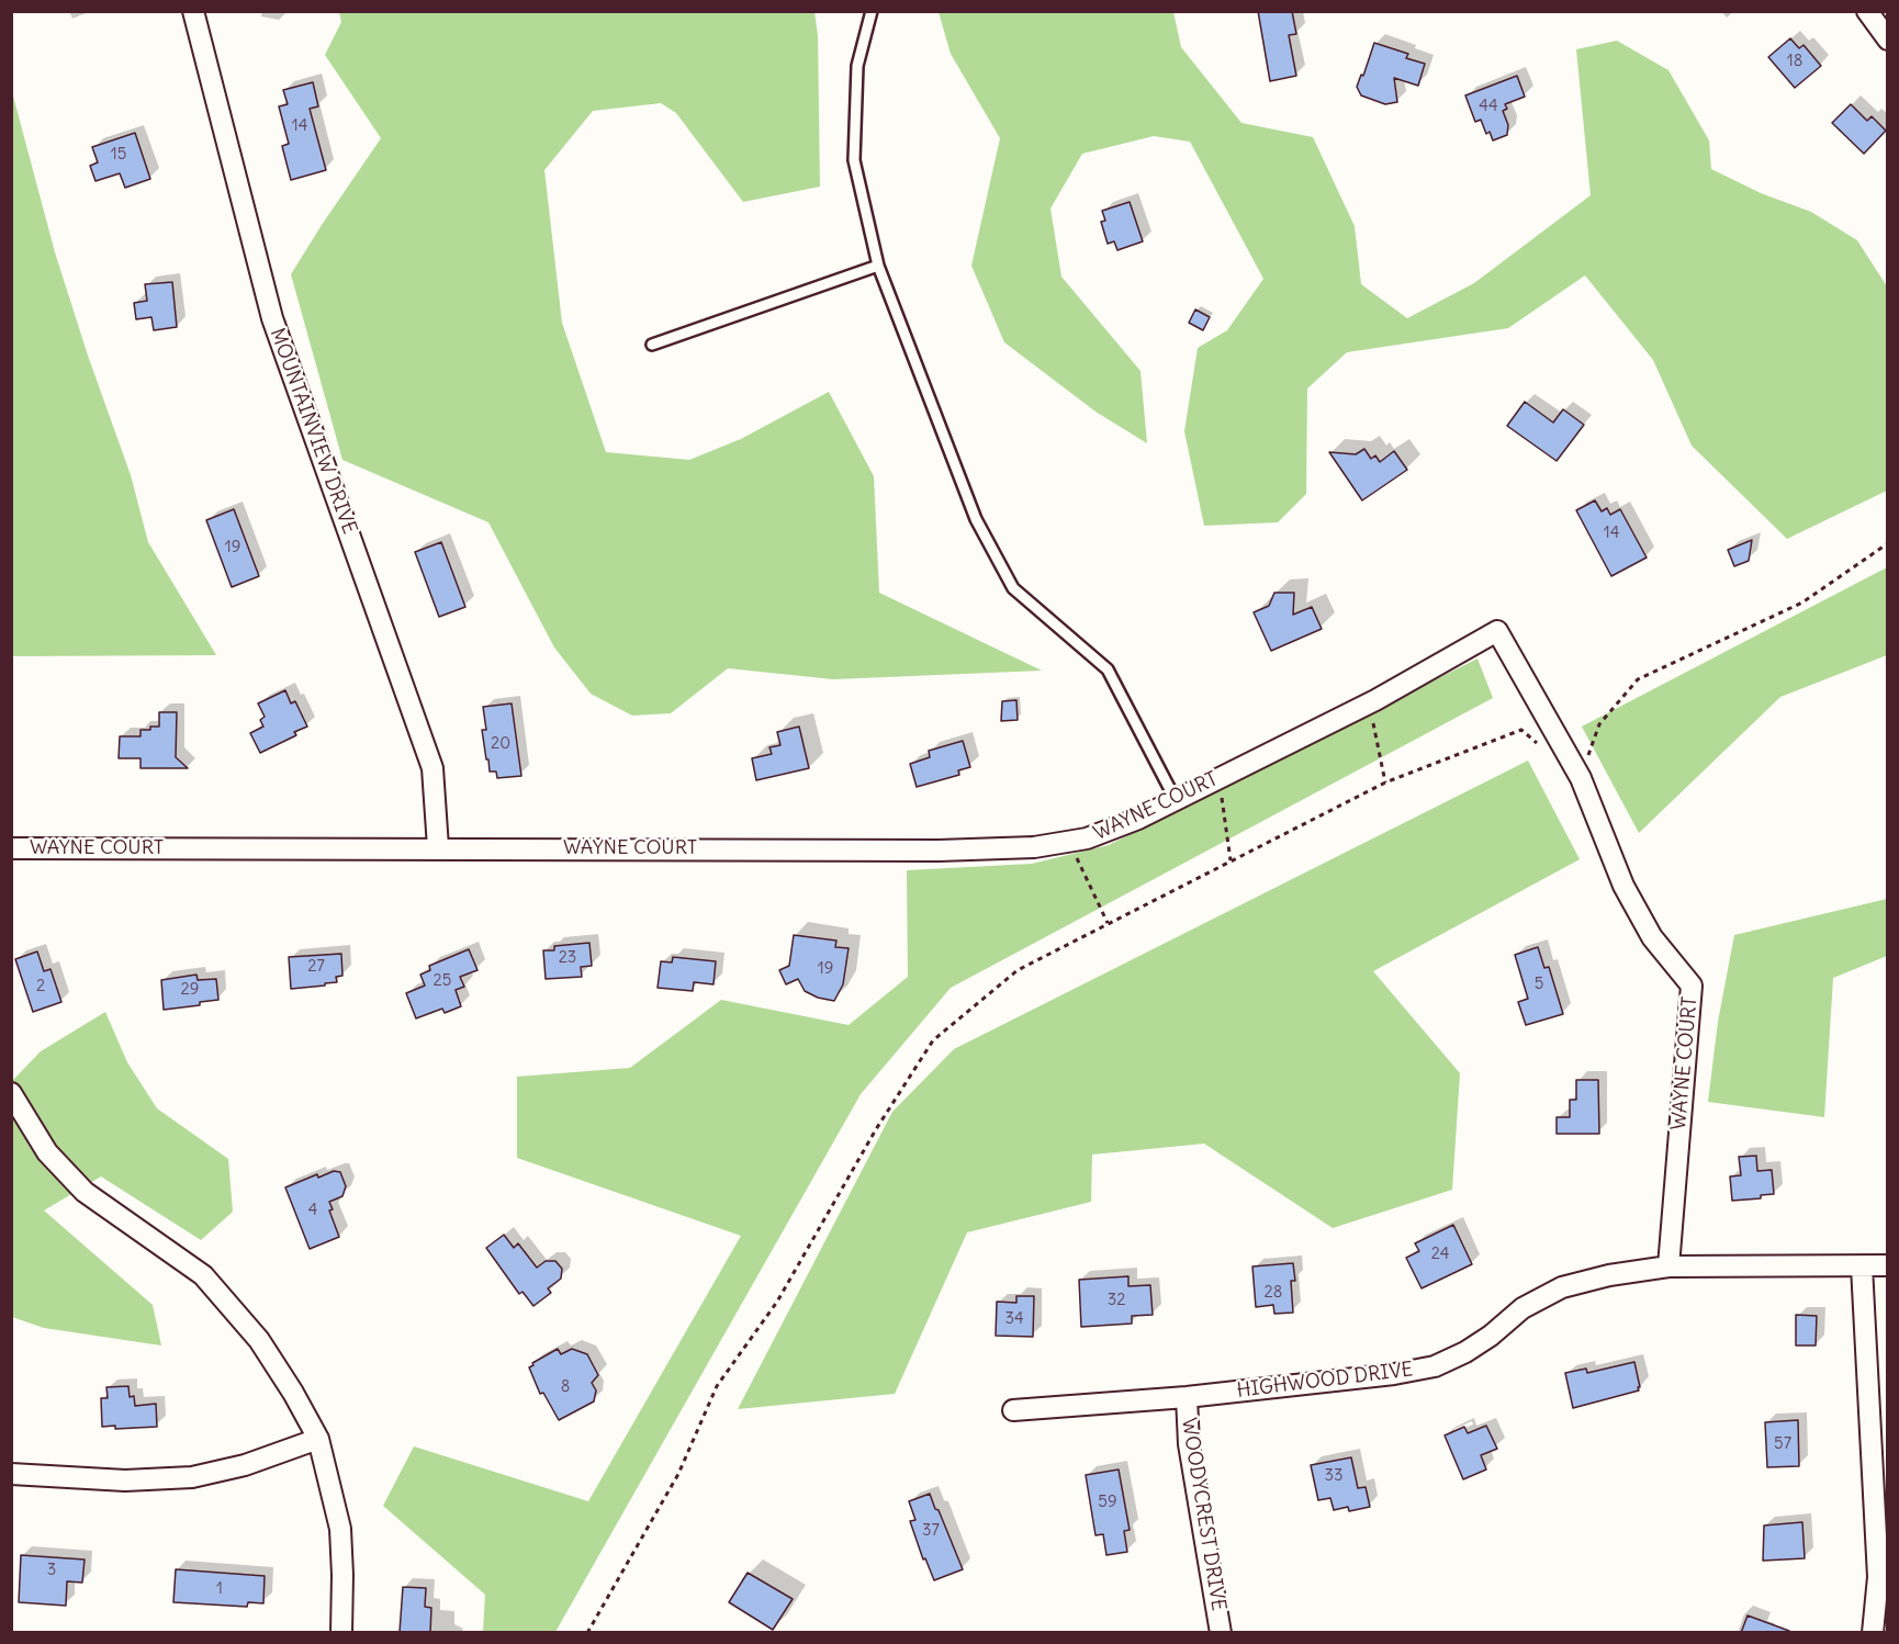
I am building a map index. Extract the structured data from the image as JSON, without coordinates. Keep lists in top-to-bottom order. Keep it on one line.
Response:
{"streets":{"street":["MOUNTAINVIEW DRIVE","WAYNE COURT","HIGHWOOD DRIVE","WOODYCREST DRIVE"]},"crossings":[["MOUNTAINVIEW DRIVE","WAYNE COURT"],["WAYNE COURT","HIGHWOOD DRIVE"],["HIGHWOOD DRIVE","WOODYCREST DRIVE"]],"house_numbers":["18","44","14","15","14","19","20","23","27","19","25","5","2","29","4","24","28","32","34","8","57","33","59","37","3","1"]}
